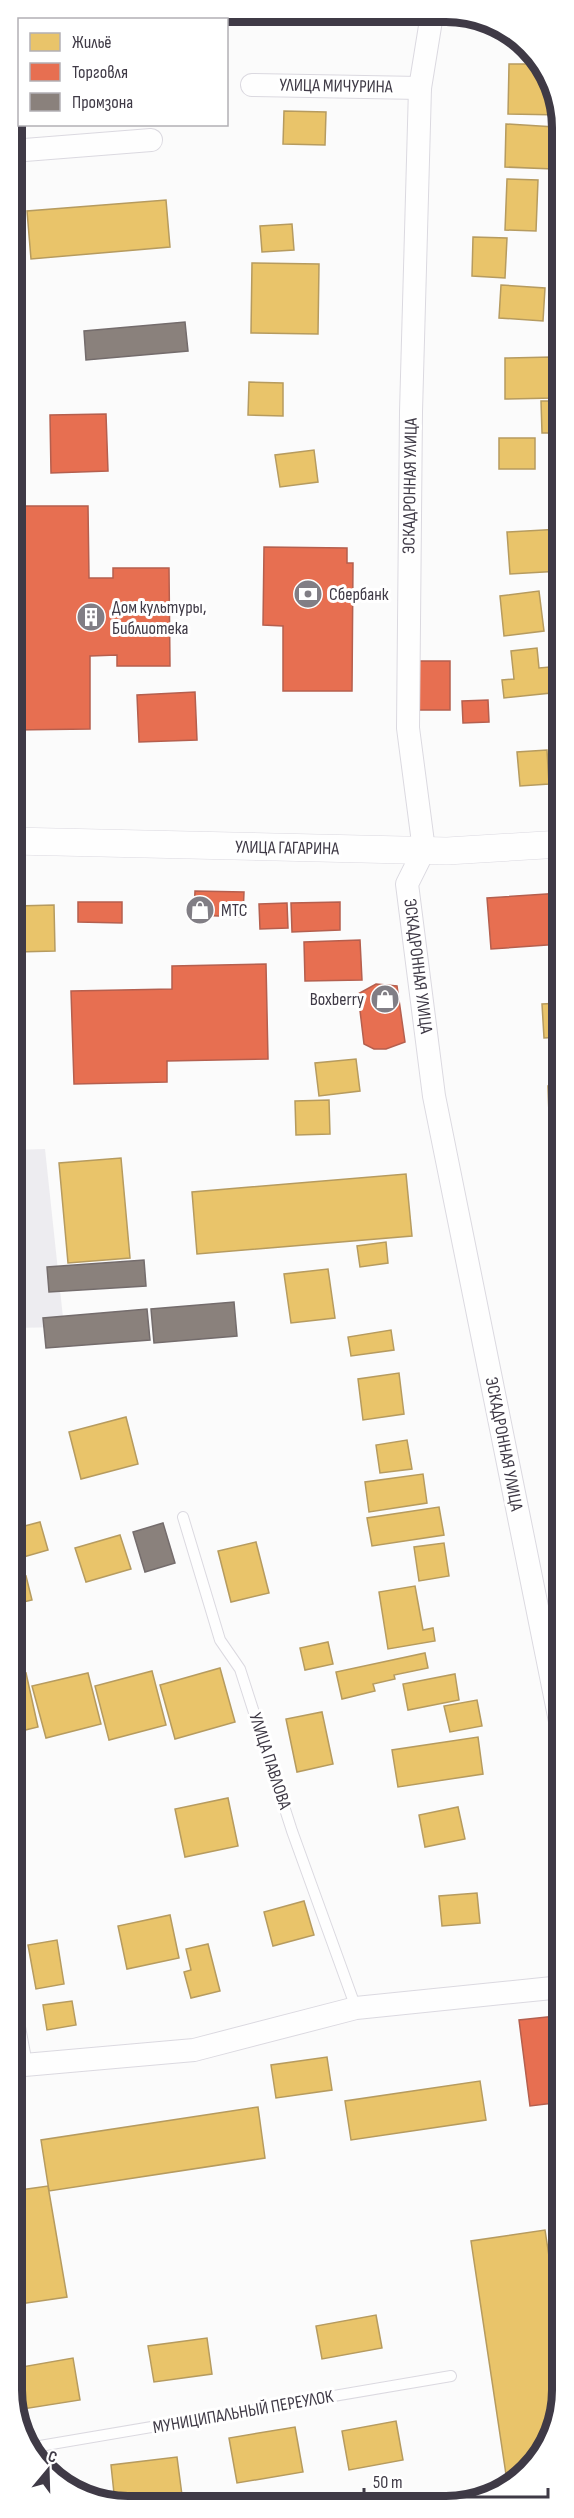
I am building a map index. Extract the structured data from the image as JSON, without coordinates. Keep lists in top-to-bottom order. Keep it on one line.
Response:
{"streets":{"street":["УЛИЦА МИЧУРИНА","ЭСКАДРОННАЯ УЛИЦА","УЛИЦА ГАГАРИНА"],"lane":["УЛИЦА ПАВЛОВА","МУНИЦИПАЛЬНЫЙ ПЕРЕУЛОК"]},"crossings":[["УЛИЦА МИЧУРИНА","ЭСКАДРОННАЯ УЛИЦА"],["ЭСКАДРОННАЯ УЛИЦА","УЛИЦА ГАГАРИНА"]],"places":{"bank":["Сбербанк"],"building":["Дом культуры, Библиотека"],"shop":["МТС","Boxberry"]},"legend":["Жильё","Торговля","Промзона"],"scale_bar":"50 m","north":"top"}
